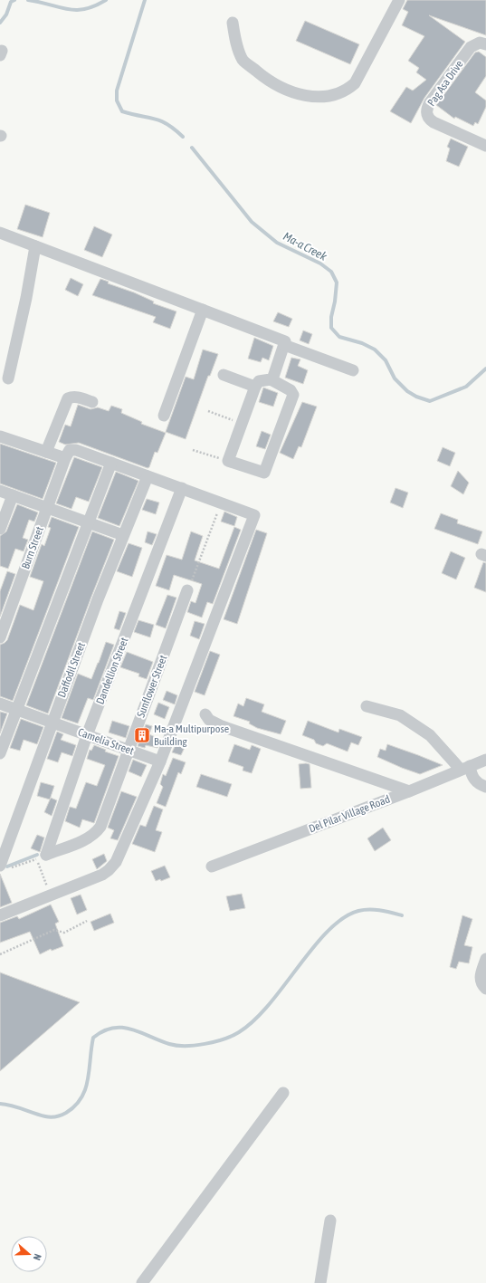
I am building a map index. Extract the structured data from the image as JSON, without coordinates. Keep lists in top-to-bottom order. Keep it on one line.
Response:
{"streets":{"street":["Pag Asa Drive","Burn Street","Daffodil Street","Dandellion Street","Sunflower Street","Camelia Street","Del Pilar Village Road"]},"crossings":[["Daffodil Street","Camelia Street"],["Dandellion Street","Sunflower Street"],["Dandellion Street","Camelia Street"],["Sunflower Street","Camelia Street"]],"water":["Ma-a Creek"],"places":{"building":["Ma-a Multipurpose Building"]},"north":"right"}
